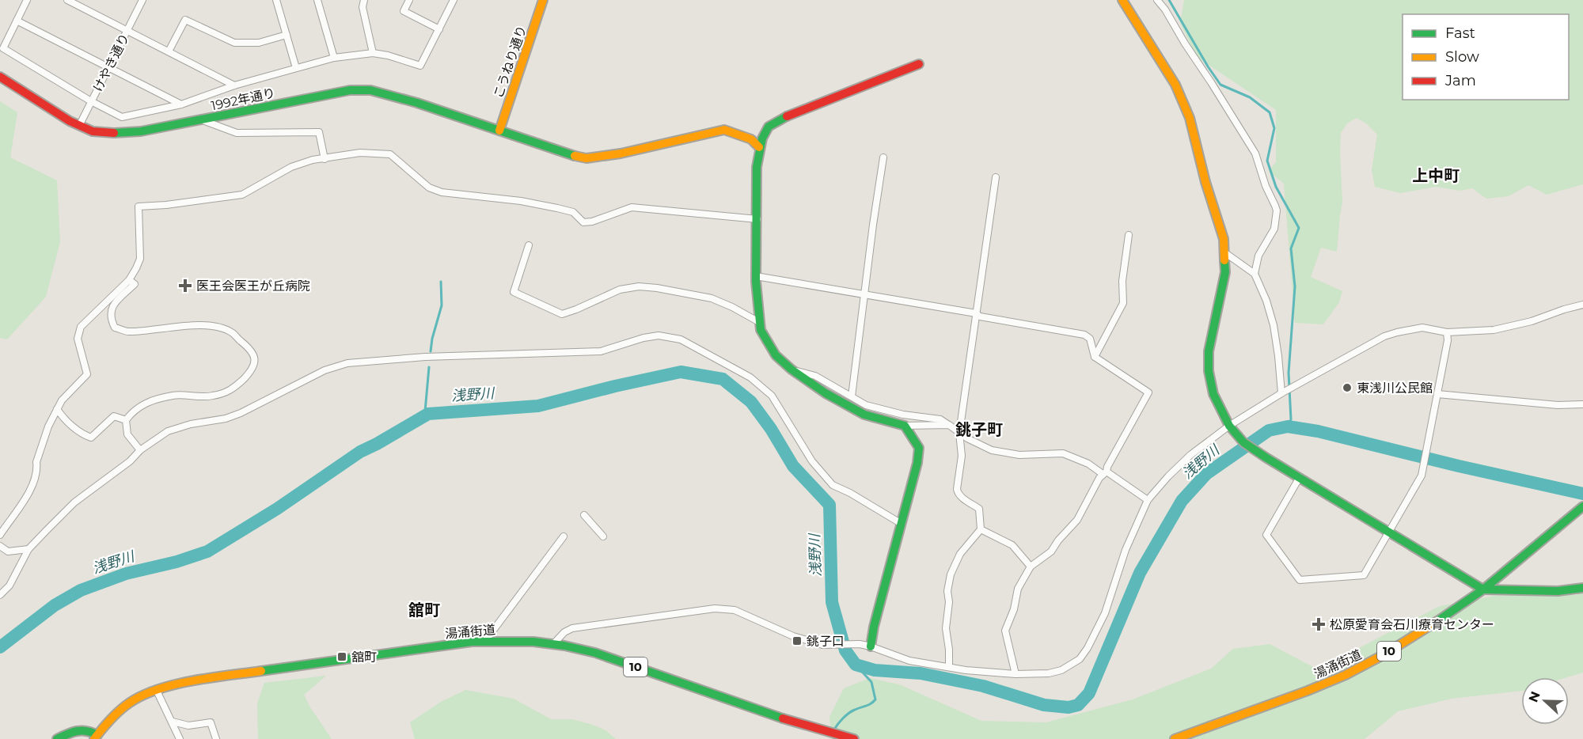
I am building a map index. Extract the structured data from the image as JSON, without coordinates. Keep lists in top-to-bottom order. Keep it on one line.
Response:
{"streets":{"street":["こうねり通り","けやき通り","1992年通り","湯涌街道","10"]},"crossings":[["こうねり通り","1992年通り"],["けやき通り","1992年通り"]],"districts":["上中町","銚子町","舘町"],"water":["浅野川"],"places":{"health":["医王会医王が丘病院","松原愛育会石川療育センター"],"other":["東浅川公民館"],"transit":["銚子口","舘町"]},"legend":["Fast","Slow","Jam"],"north":"left"}
